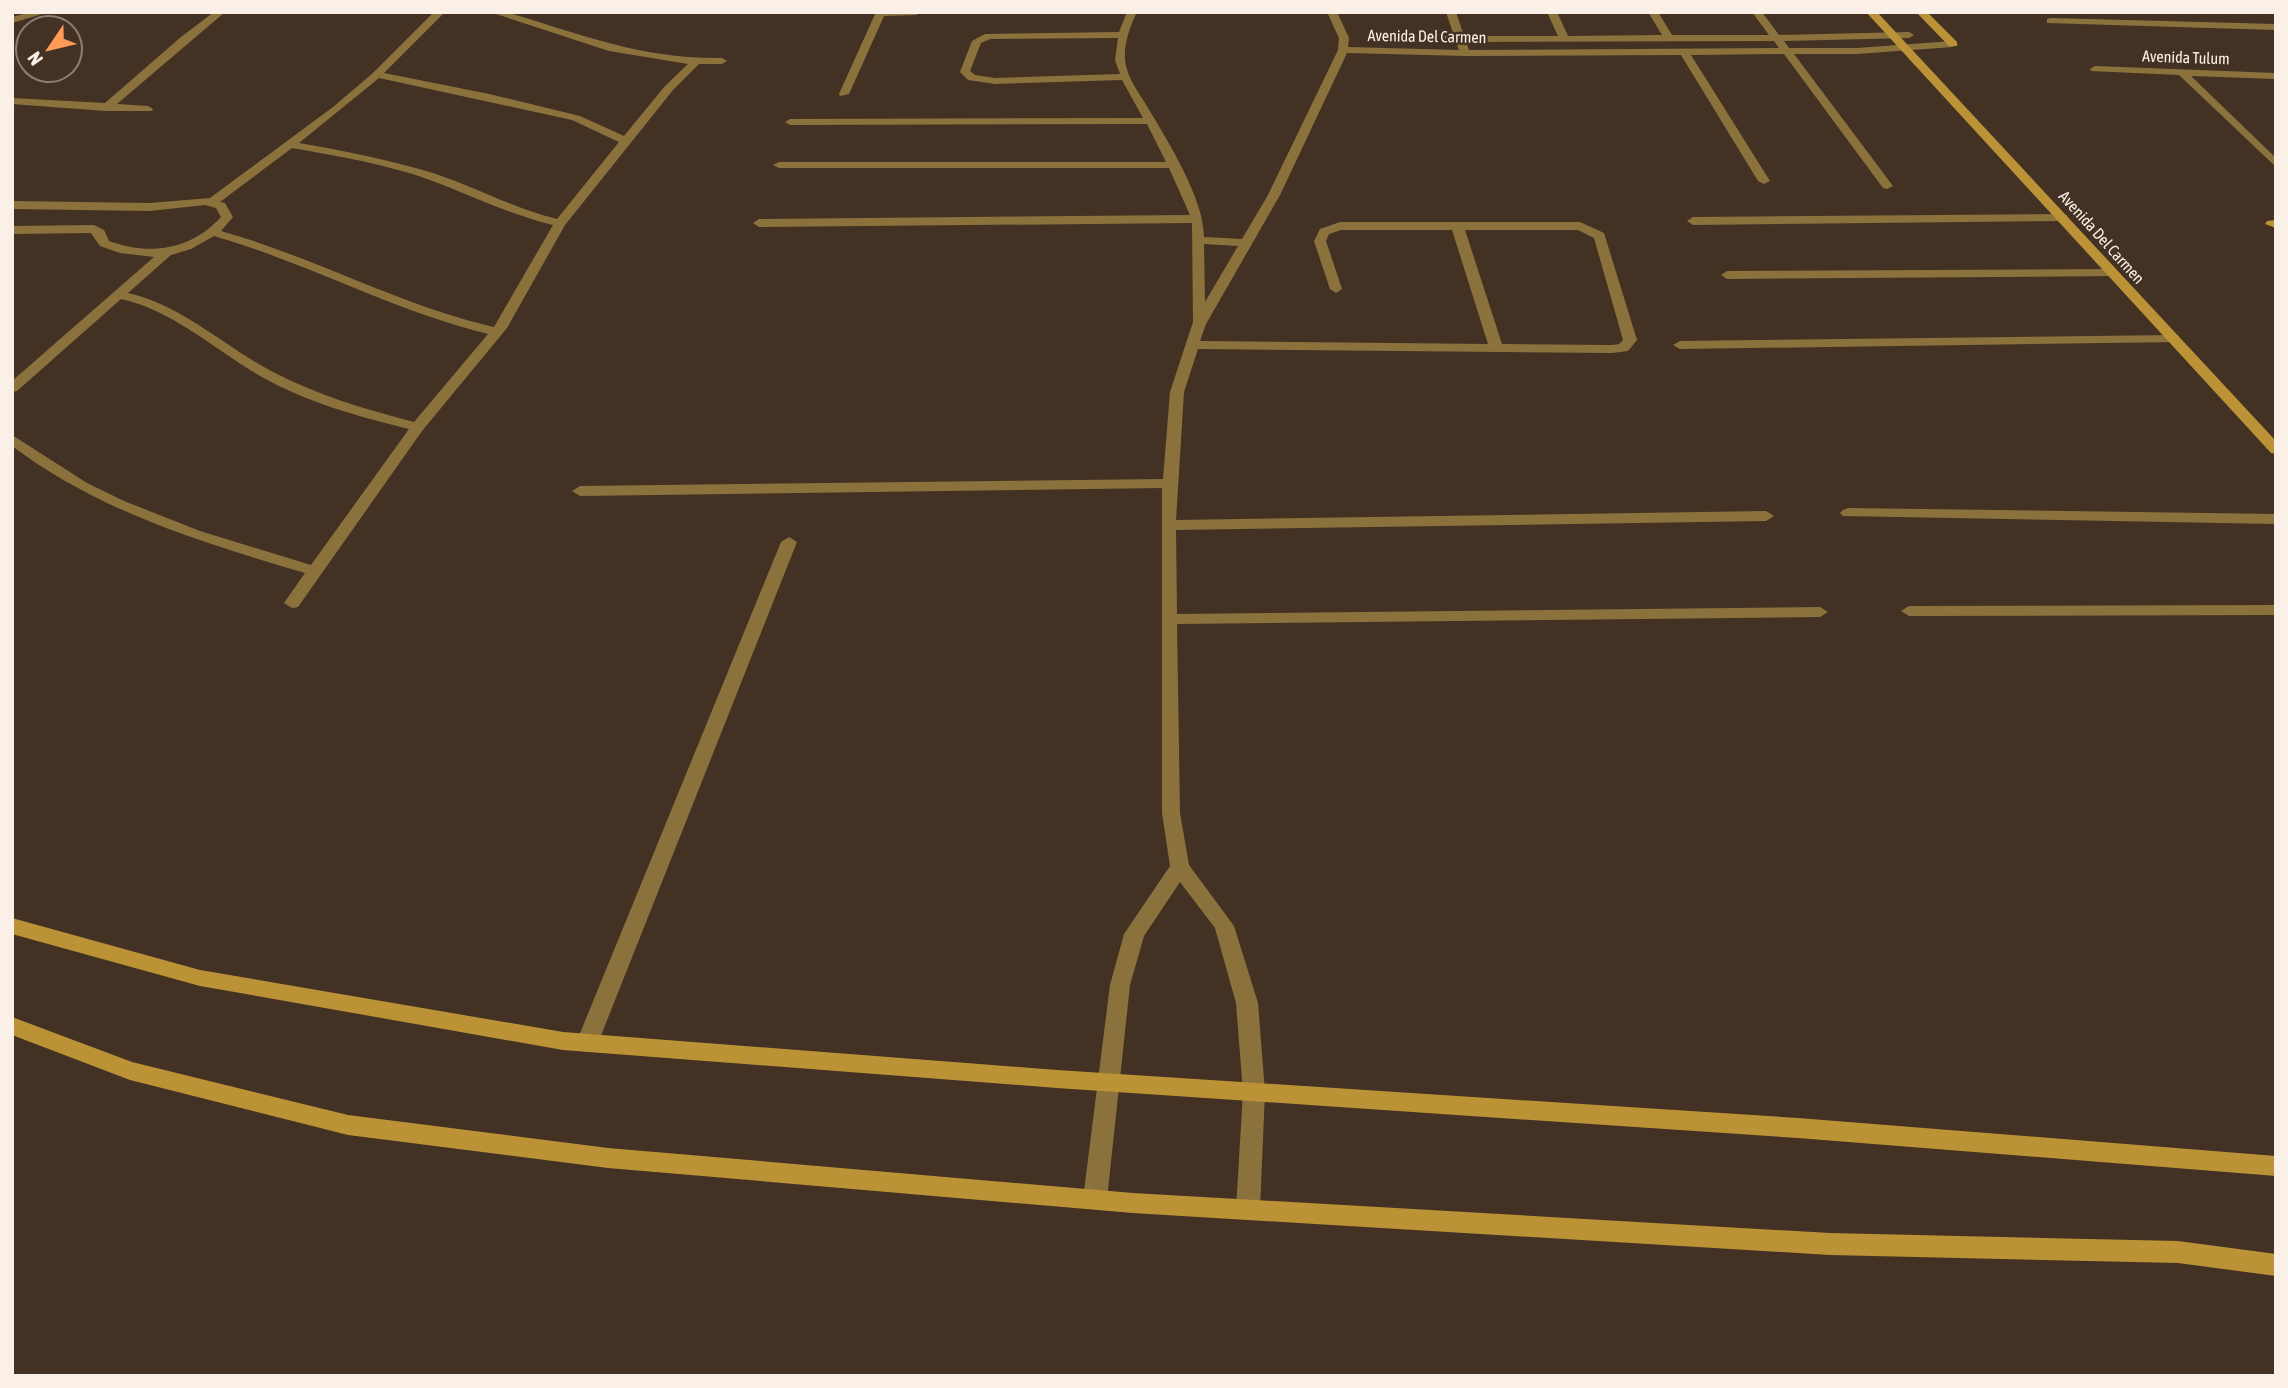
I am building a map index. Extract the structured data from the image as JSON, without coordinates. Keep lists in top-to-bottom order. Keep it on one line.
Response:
{"streets":{"main road":["Avenida Del Carmen"],"street":["Avenida Tulum"]},"north":"bottom left"}
